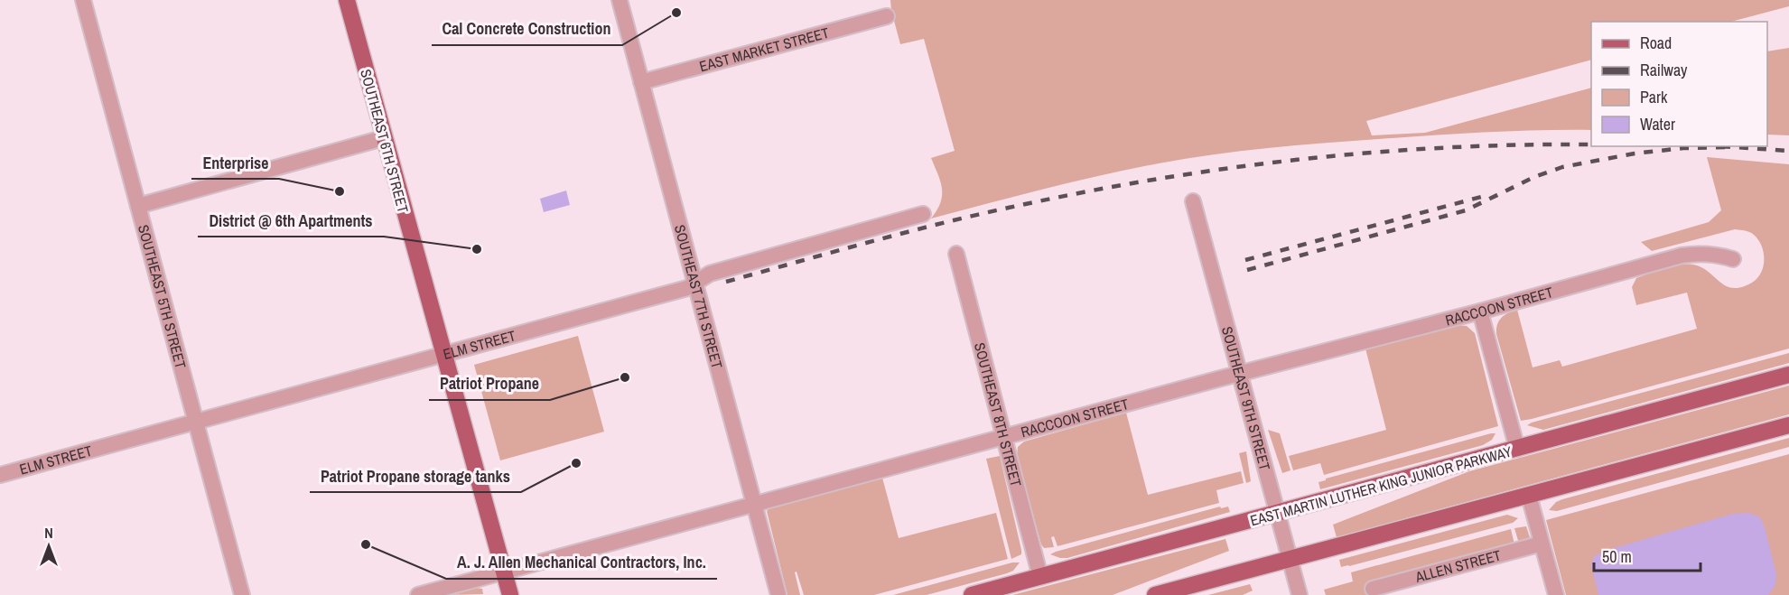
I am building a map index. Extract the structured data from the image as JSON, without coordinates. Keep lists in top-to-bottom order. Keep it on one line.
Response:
{"streets":{"main road":["SOUTHEAST 6TH STREET","EAST MARTIN LUTHER KING JUNIOR PARKWAY"],"street":["EAST MARKET STREET","SOUTHEAST 5TH STREET","SOUTHEAST 7TH STREET","RACCOON STREET","ELM STREET","SOUTHEAST 9TH STREET","SOUTHEAST 8TH STREET","ALLEN STREET"]},"crossings":[["EAST MARKET STREET","SOUTHEAST 7TH STREET"],["SOUTHEAST 6TH STREET","RACCOON STREET"],["SOUTHEAST 6TH STREET","ELM STREET"],["SOUTHEAST 5TH STREET","ELM STREET"],["SOUTHEAST 7TH STREET","RACCOON STREET"],["SOUTHEAST 7TH STREET","ELM STREET"],["RACCOON STREET","SOUTHEAST 9TH STREET"],["RACCOON STREET","SOUTHEAST 8TH STREET"],["SOUTHEAST 9TH STREET","EAST MARTIN LUTHER KING JUNIOR PARKWAY"],["SOUTHEAST 8TH STREET","EAST MARTIN LUTHER KING JUNIOR PARKWAY"]],"places":["Cal Concrete Construction","Enterprise","District @ 6th Apartments","Patriot Propane","Patriot Propane storage tanks","A. J. Allen Mechanical Contractors, Inc."],"legend":["Road","Railway","Park","Water"],"scale_bar":"50 m","north":"top"}
